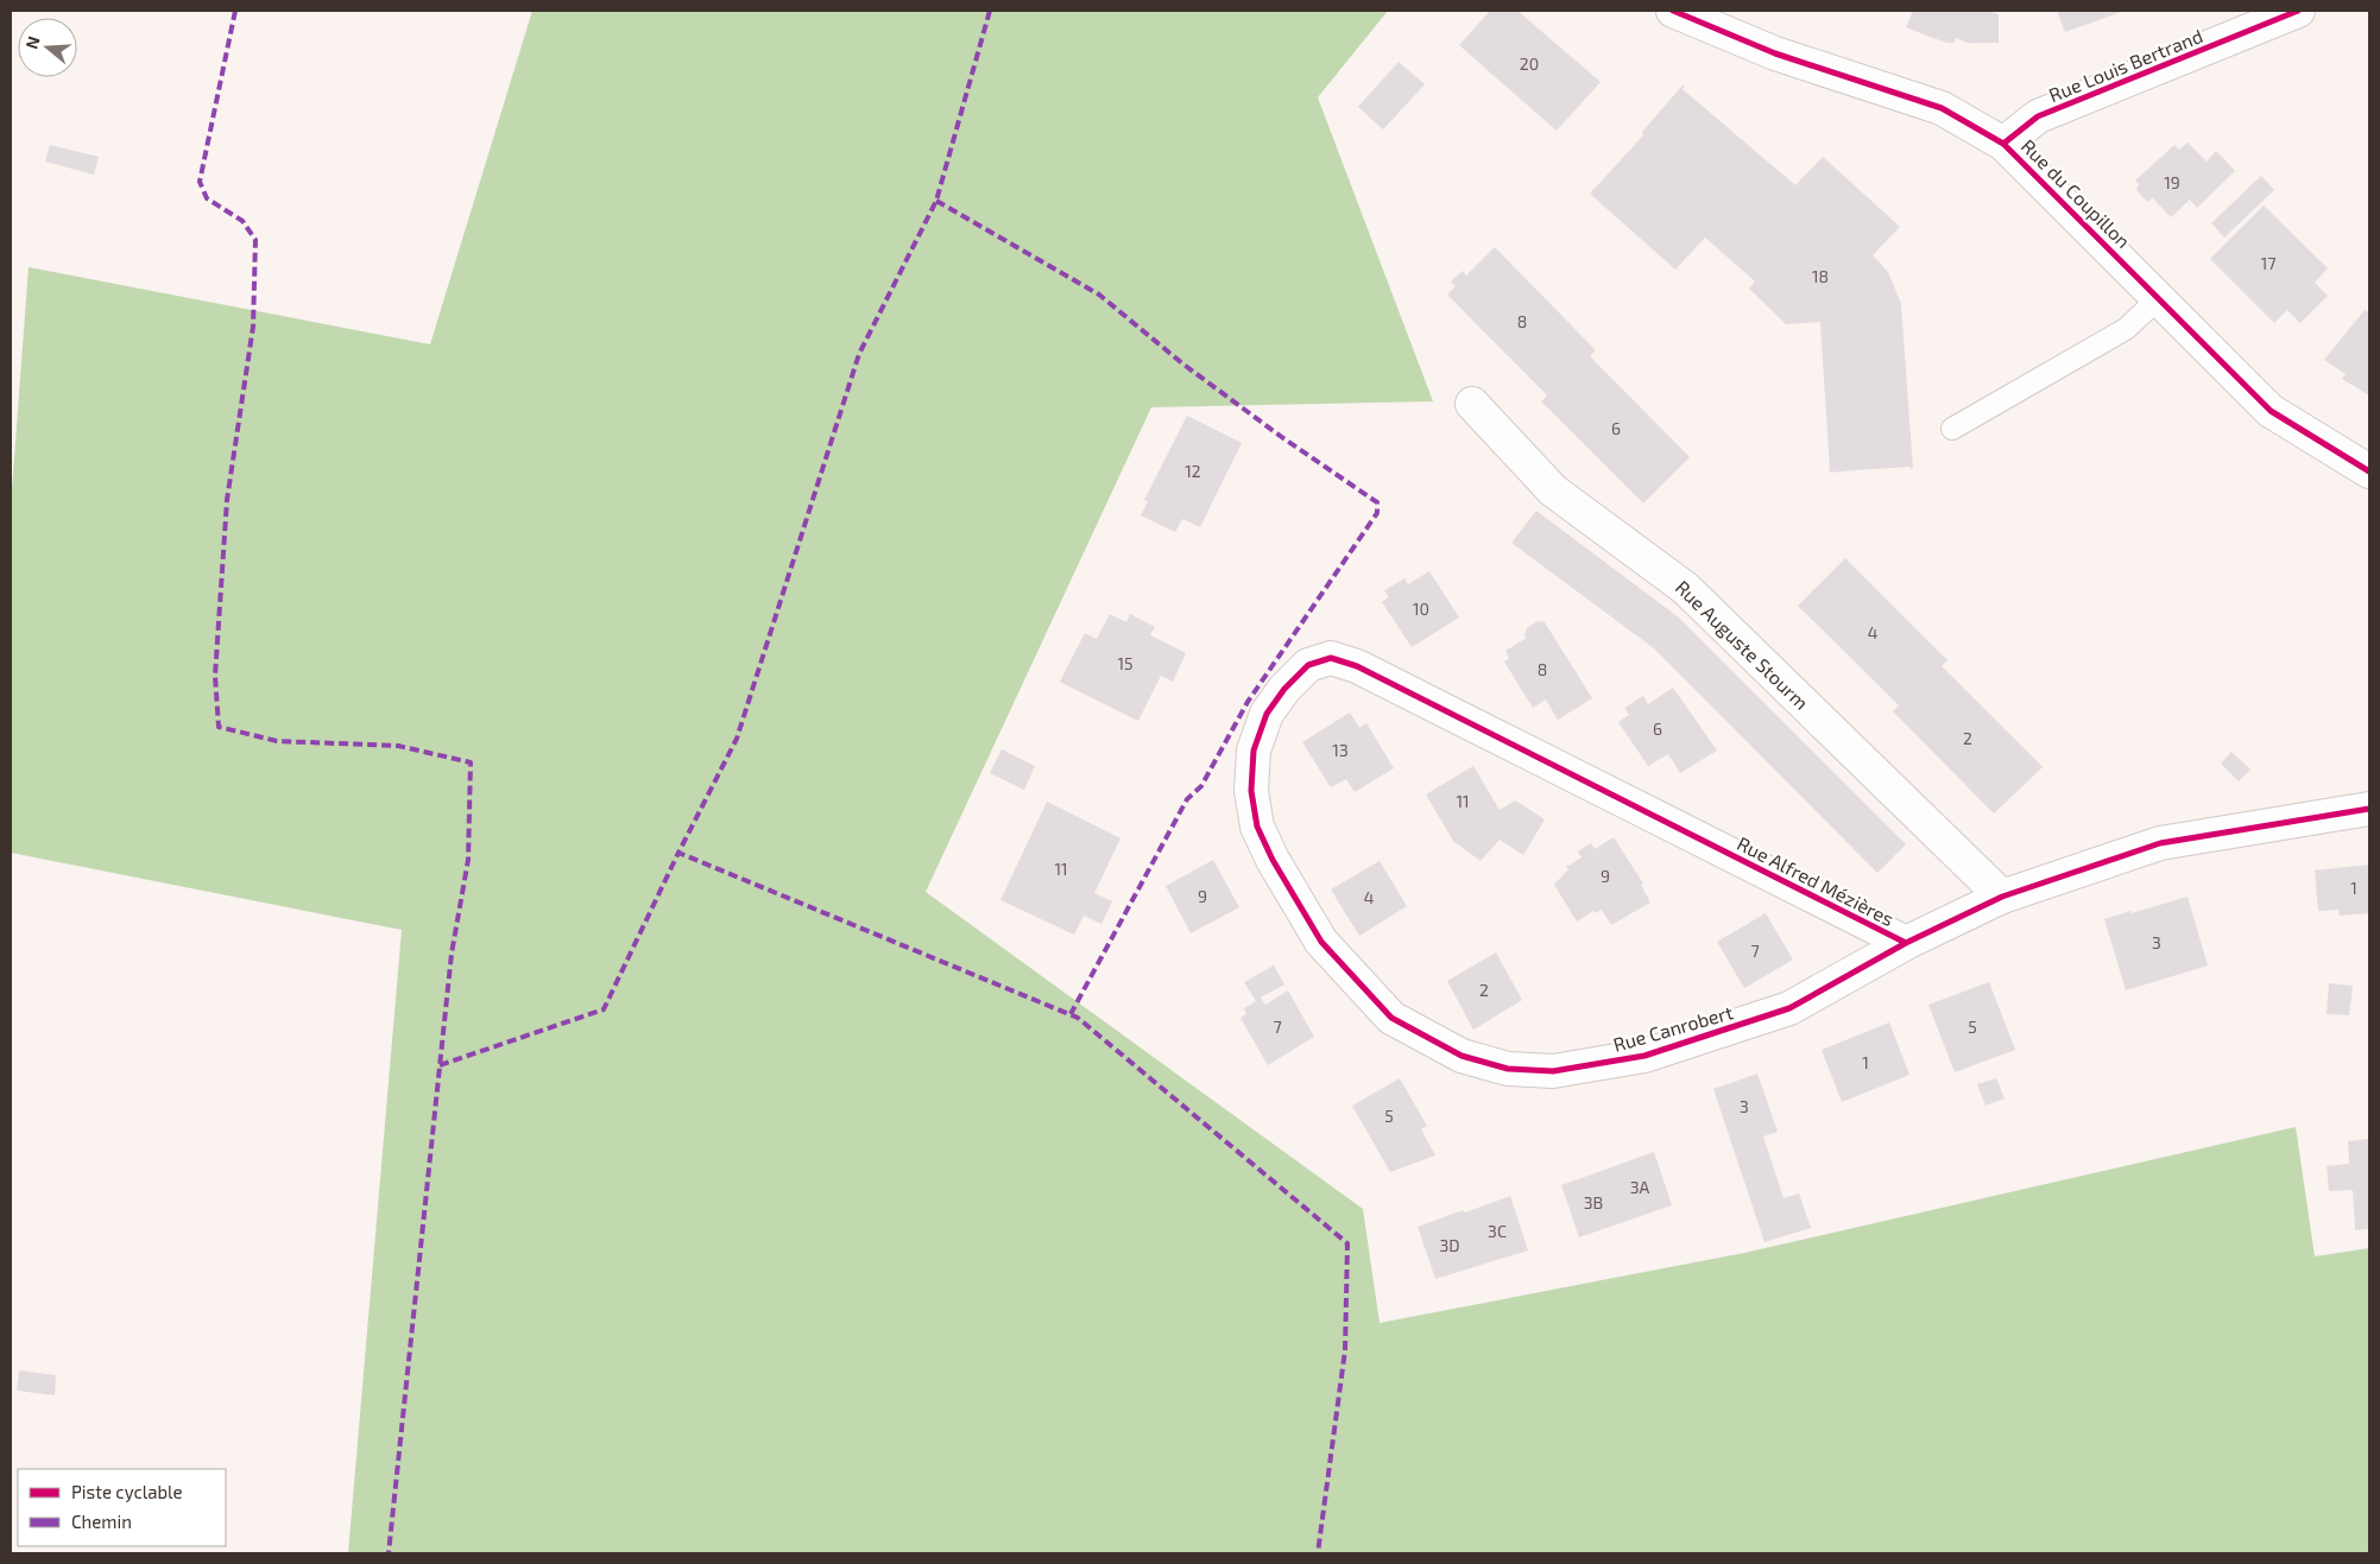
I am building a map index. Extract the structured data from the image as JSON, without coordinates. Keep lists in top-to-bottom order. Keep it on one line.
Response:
{"streets":{"street":["Rue Louis Bertrand","Rue du Coupillon","Rue Auguste Stourm","Rue Alfred Mézières","Rue Canrobert"]},"crossings":[["Rue Louis Bertrand","Rue du Coupillon"],["Rue Auguste Stourm","Rue Alfred Mézières"],["Rue Alfred Mézières","Rue Canrobert"]],"house_numbers":["20","19","17","18","8","6","12","10","4","15","8","6","2","13","11","11","9","1","9","4","3","7","2","7","5","1","3","5","3A","3B","3C","3D"],"legend":["Piste cyclable","Chemin"],"north":"left"}
